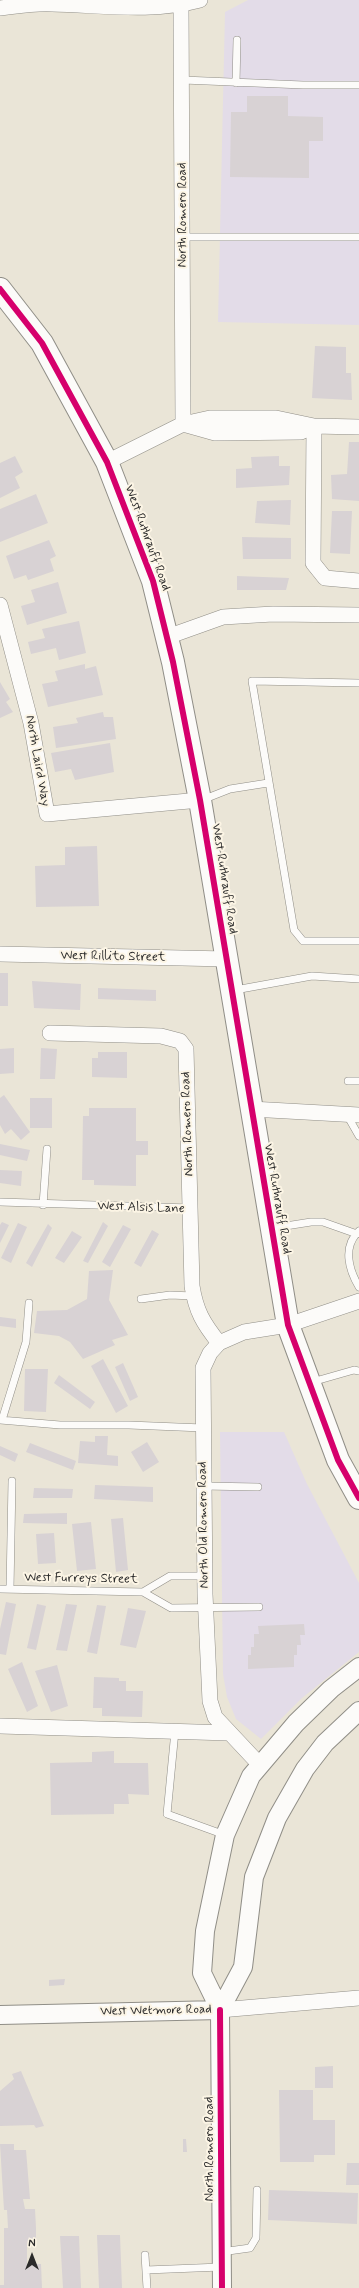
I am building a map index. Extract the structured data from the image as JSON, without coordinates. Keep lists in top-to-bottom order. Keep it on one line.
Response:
{"streets":{"main road":["West Ruthrauff Road"],"street":["North Romero Road","North Laird Way","West Rillito Street","West Alsis Lane","North Old Romero Road","West Wetmore Road"],"lane":["West Furreys Street"]},"crossings":[["North Romero Road","West Alsis Lane"],["North Romero Road","North Old Romero Road"],["North Romero Road","West Wetmore Road"],["West Ruthrauff Road","North Laird Way"],["West Ruthrauff Road","West Rillito Street"],["West Ruthrauff Road","North Old Romero Road"],["West Alsis Lane","North Old Romero Road"],["North Old Romero Road","West Furreys Street"]],"north":"top"}
